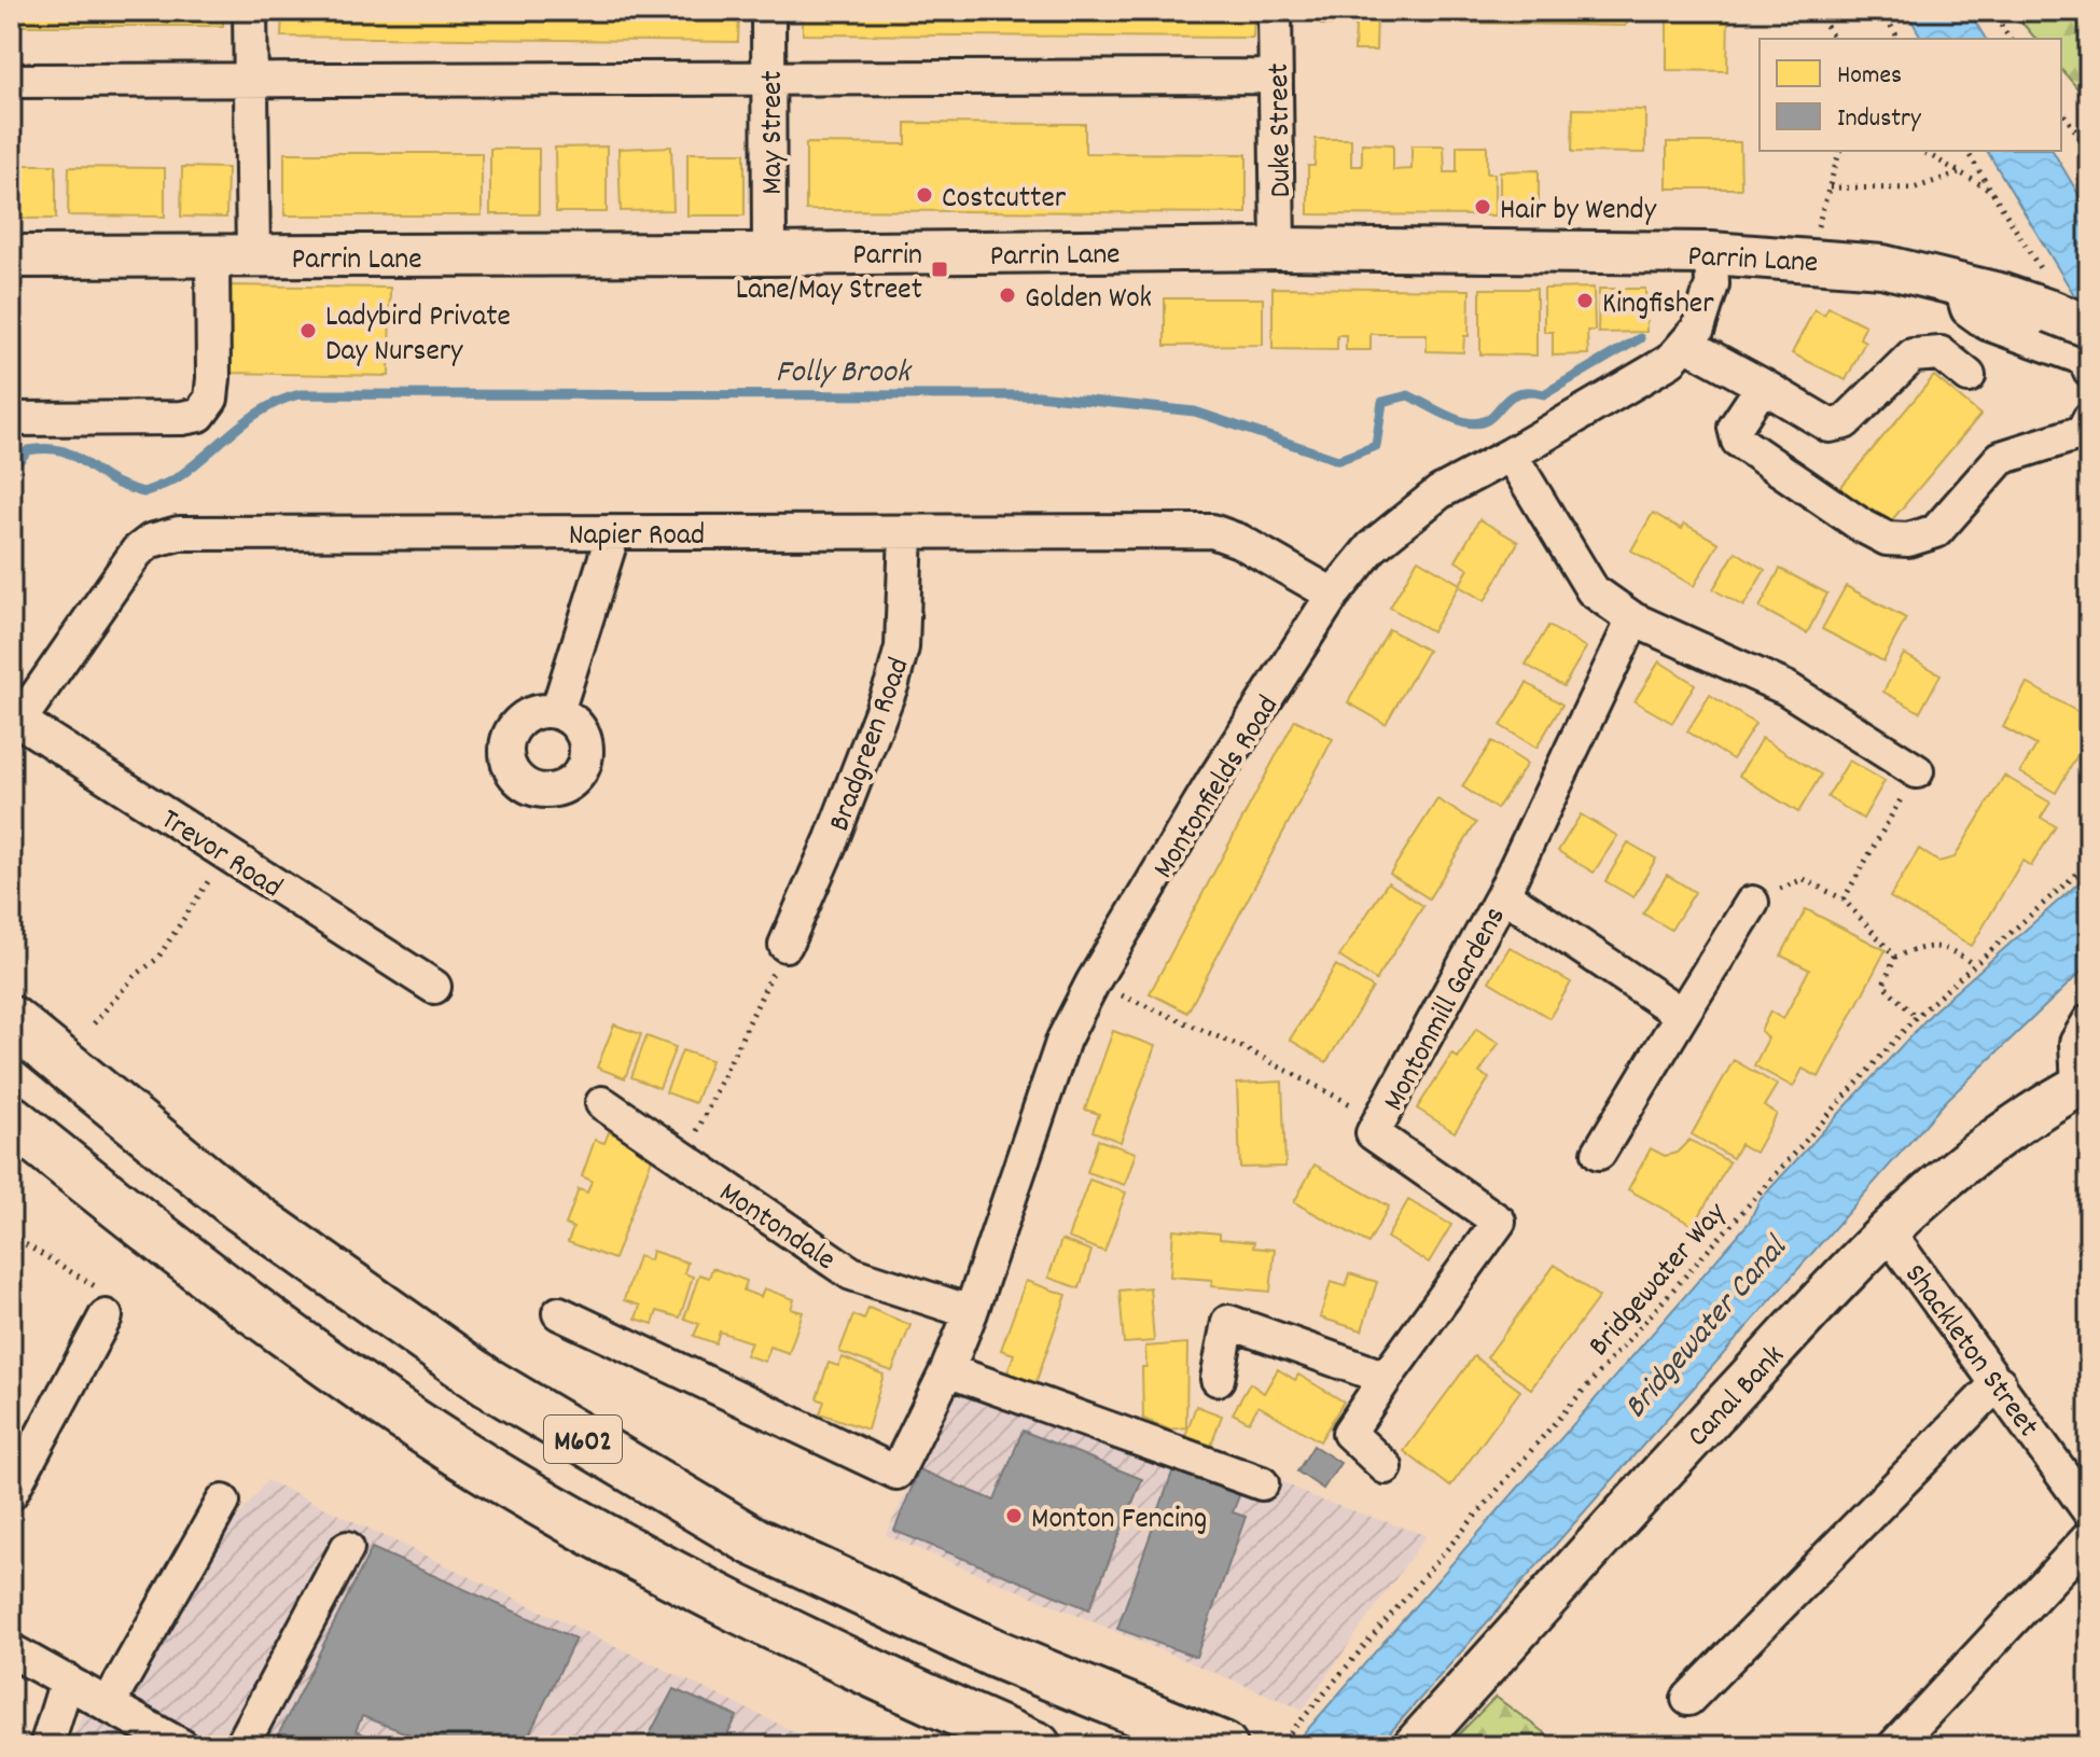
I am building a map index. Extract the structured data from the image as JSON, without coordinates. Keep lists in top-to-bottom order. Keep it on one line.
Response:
{"streets":{"highway":["M602"],"main road":["Parrin Lane","Canal Bank"],"street":["Duke Street","May Street","Napier Road","Bradgreen Road","Montonfields Road","Trevor Road","Montonmill Gardens","Montondale","Shackleton Street"],"path":["Bridgewater Way"]},"crossings":[["Duke Street","Parrin Lane"],["May Street","Parrin Lane"],["Parrin Lane","Montonfields Road"],["Napier Road","Bradgreen Road"],["Napier Road","Montonfields Road"],["Napier Road","Trevor Road"],["Montonfields Road","Montondale"],["Shackleton Street","Canal Bank"]],"water":["Folly Brook","Bridgewater Canal"],"places":{"other":["Costcutter","Hair by Wendy","Golden Wok","Kingfisher","Ladybird Private Day Nursery","Monton Fencing"],"transit":["Parrin Lane/May Street"]},"legend":["Homes","Industry"]}
